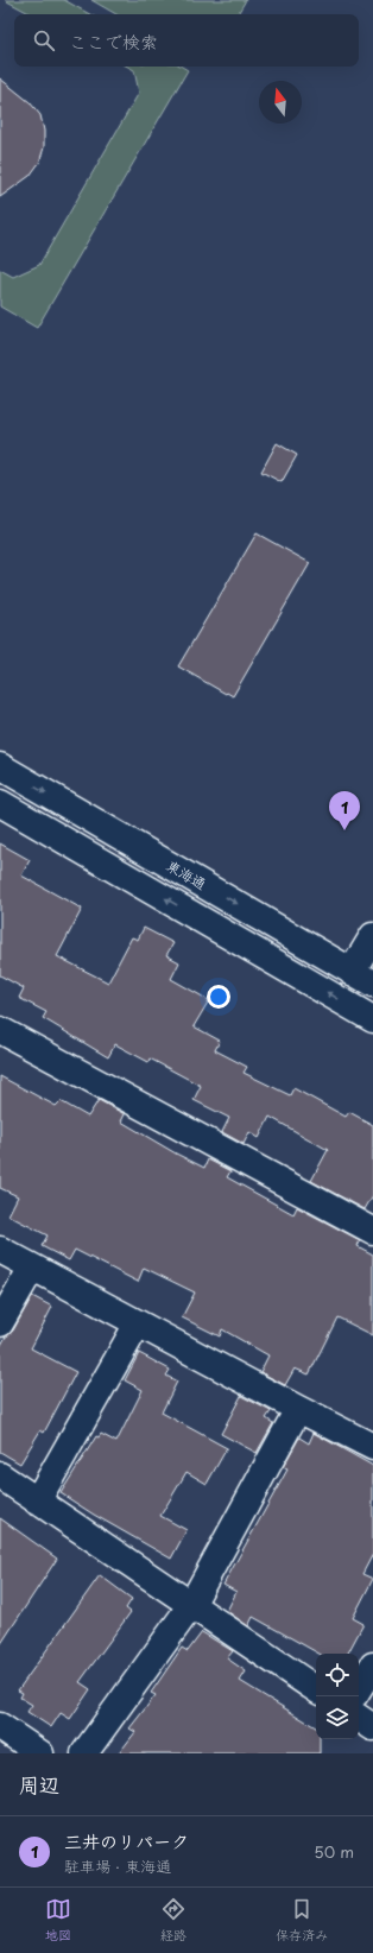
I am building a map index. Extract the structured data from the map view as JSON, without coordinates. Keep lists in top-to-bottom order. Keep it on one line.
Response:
{"streets":{"street":["東海通"]},"north":"top","page":{"search":"ここで検索","pins":"1","heading":"周辺","list":[{"mark":"1","name":"三井のリパーク","note":"駐車場 · 東海通","value":"50 m"}],"nav":["地図","経路","保存済み"]}}
